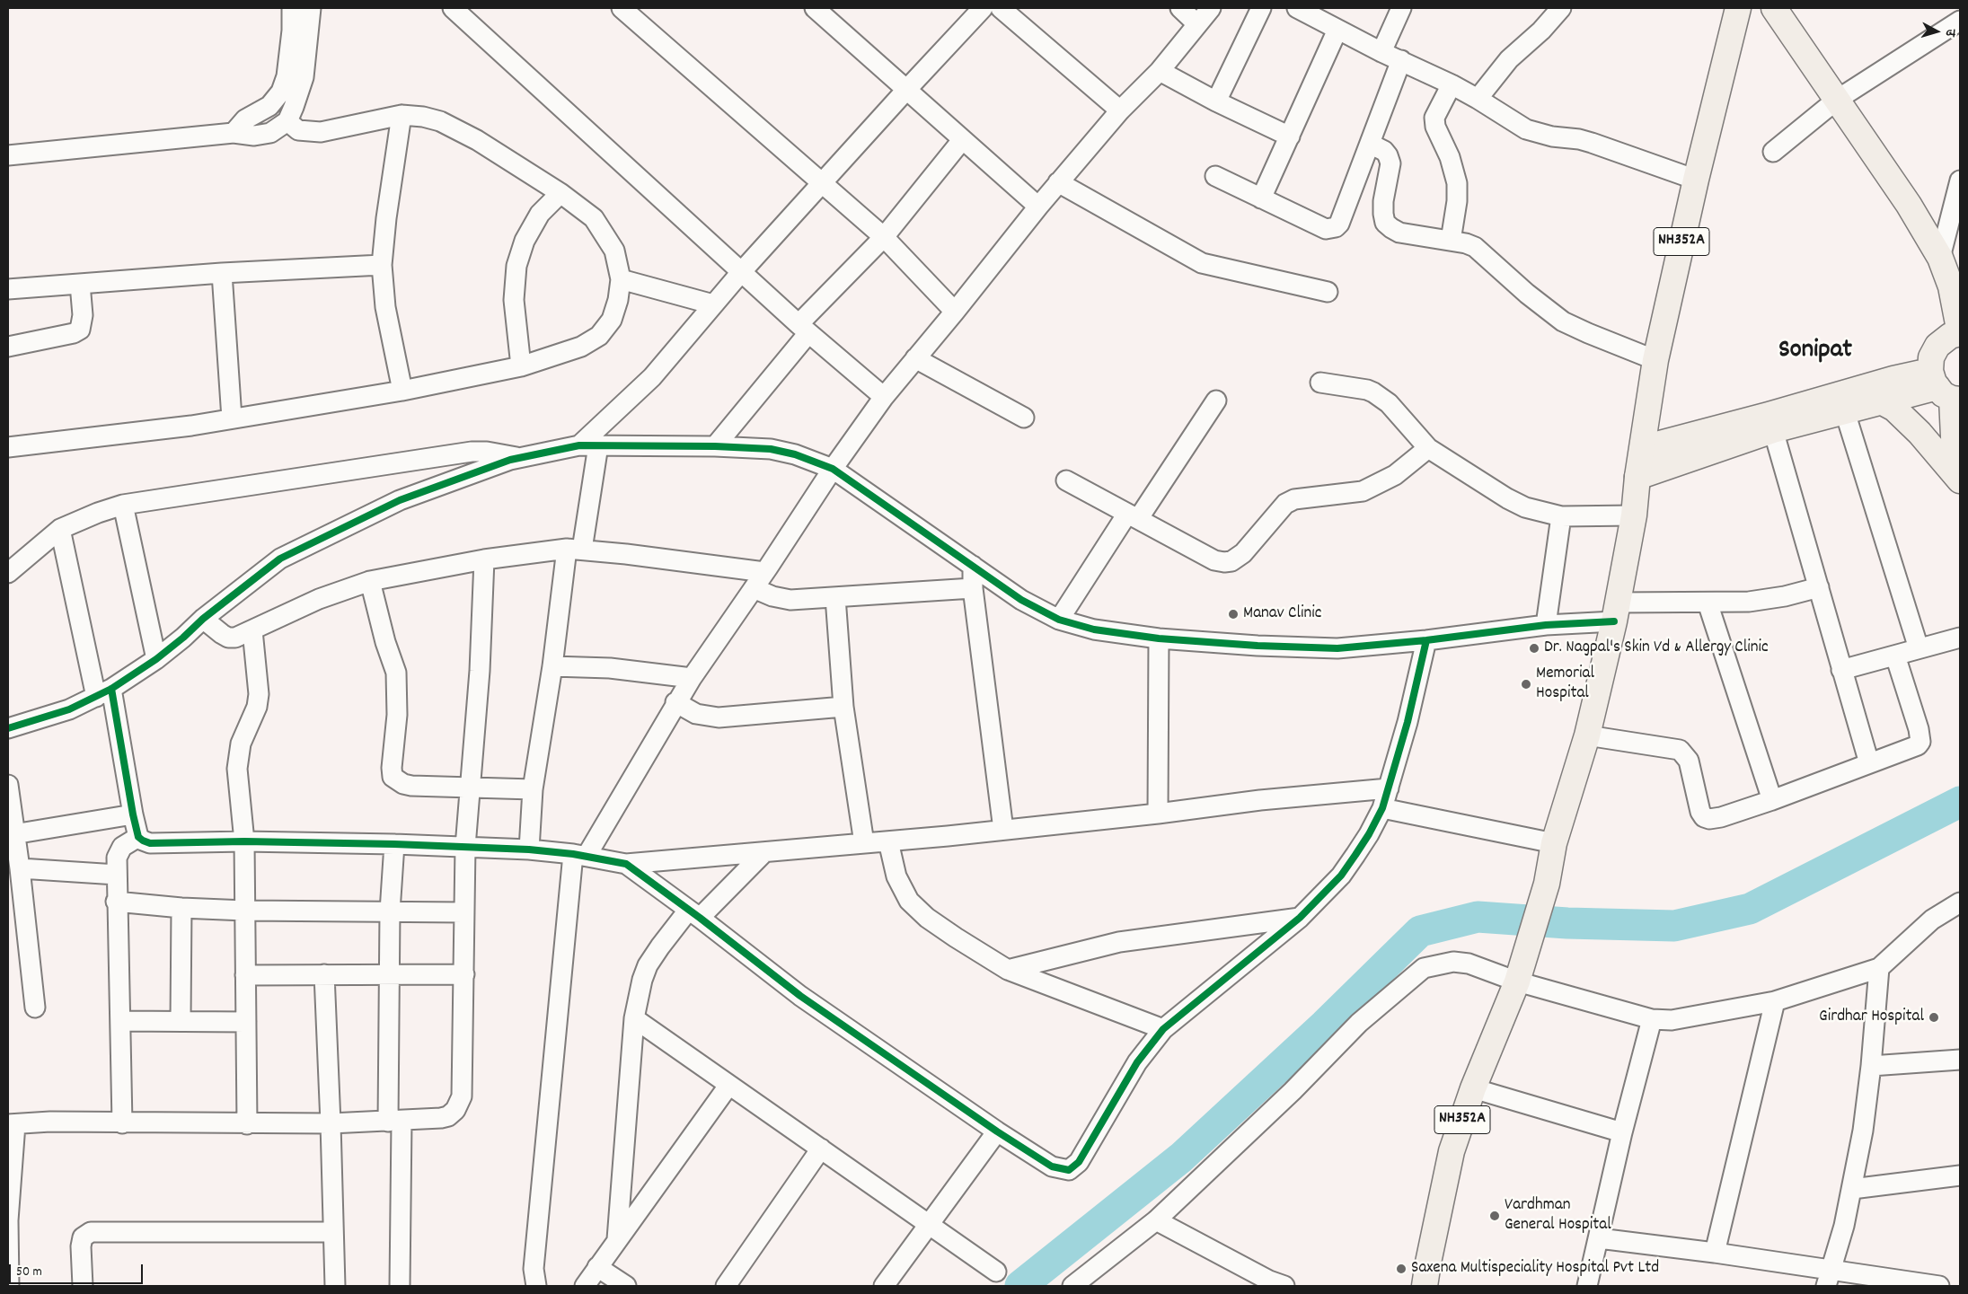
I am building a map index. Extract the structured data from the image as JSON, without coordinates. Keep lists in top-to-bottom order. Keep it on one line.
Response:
{"streets":{"main road":["NH352A"]},"districts":["Sonipat"],"places":["Manav Clinic","Dr. Nagpal's Skin Vd & Allergy Clinic","Memorial Hospital","Girdhar Hospital","Vardhman General Hospital","Saxena Multispeciality Hospital Pvt Ltd"],"scale_bar":"50 m","north":"right"}
